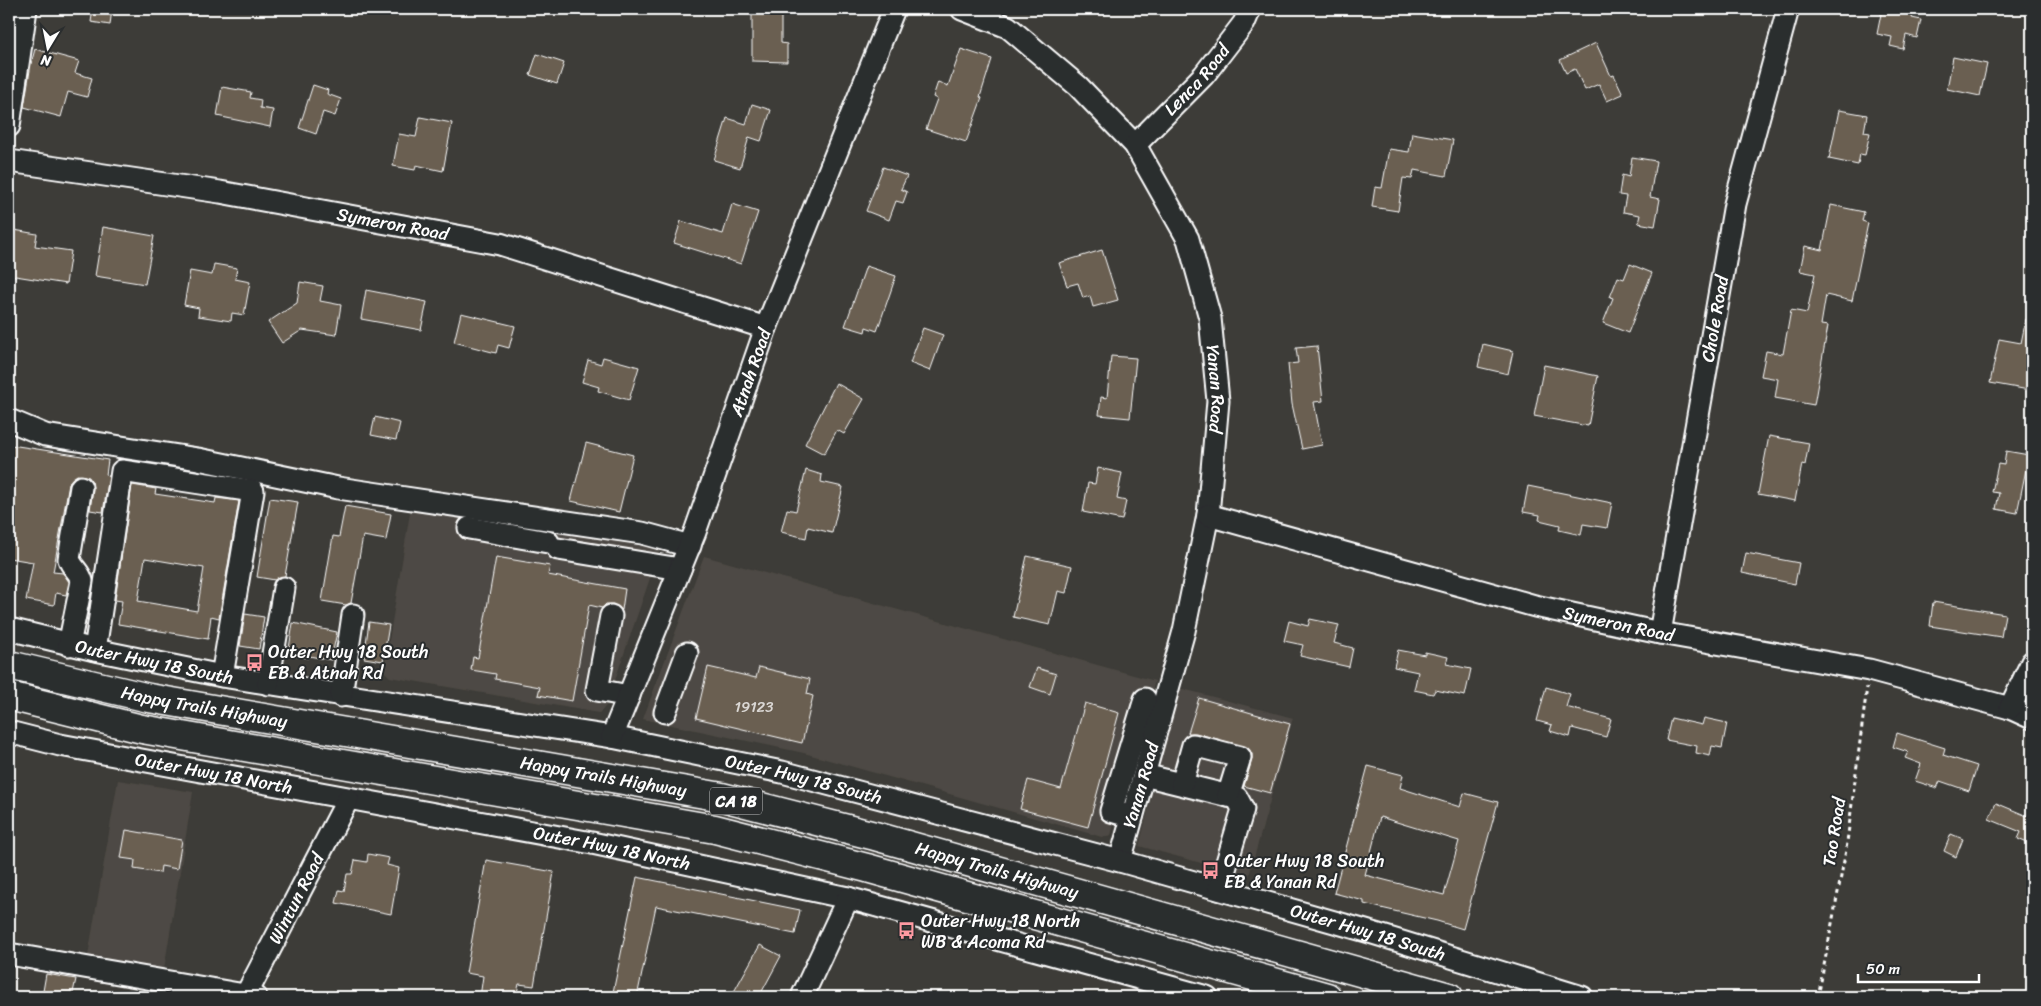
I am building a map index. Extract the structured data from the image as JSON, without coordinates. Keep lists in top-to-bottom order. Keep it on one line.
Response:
{"streets":{"main road":["Happy Trails Highway","CA 18"],"street":["Lenca Road","Symeron Road","Chole Road","Atnah Road","Yanan Road","Outer Hwy 18 South","Outer Hwy 18 North","Wintun Road"],"path":["Tao Road"]},"crossings":[["Lenca Road","Yanan Road"],["Symeron Road","Chole Road"],["Symeron Road","Atnah Road"],["Symeron Road","Yanan Road"],["Symeron Road","Tao Road"],["Atnah Road","Outer Hwy 18 South"],["Yanan Road","Outer Hwy 18 South"],["Outer Hwy 18 North","Wintun Road"]],"places":{"bus stop":["Outer Hwy 18 South EB & Atnah Rd","Outer Hwy 18 South EB & Yanan Rd","Outer Hwy 18 North WB & Acoma Rd"]},"house_numbers":["19123"],"scale_bar":"50 m","north":"bottom"}
